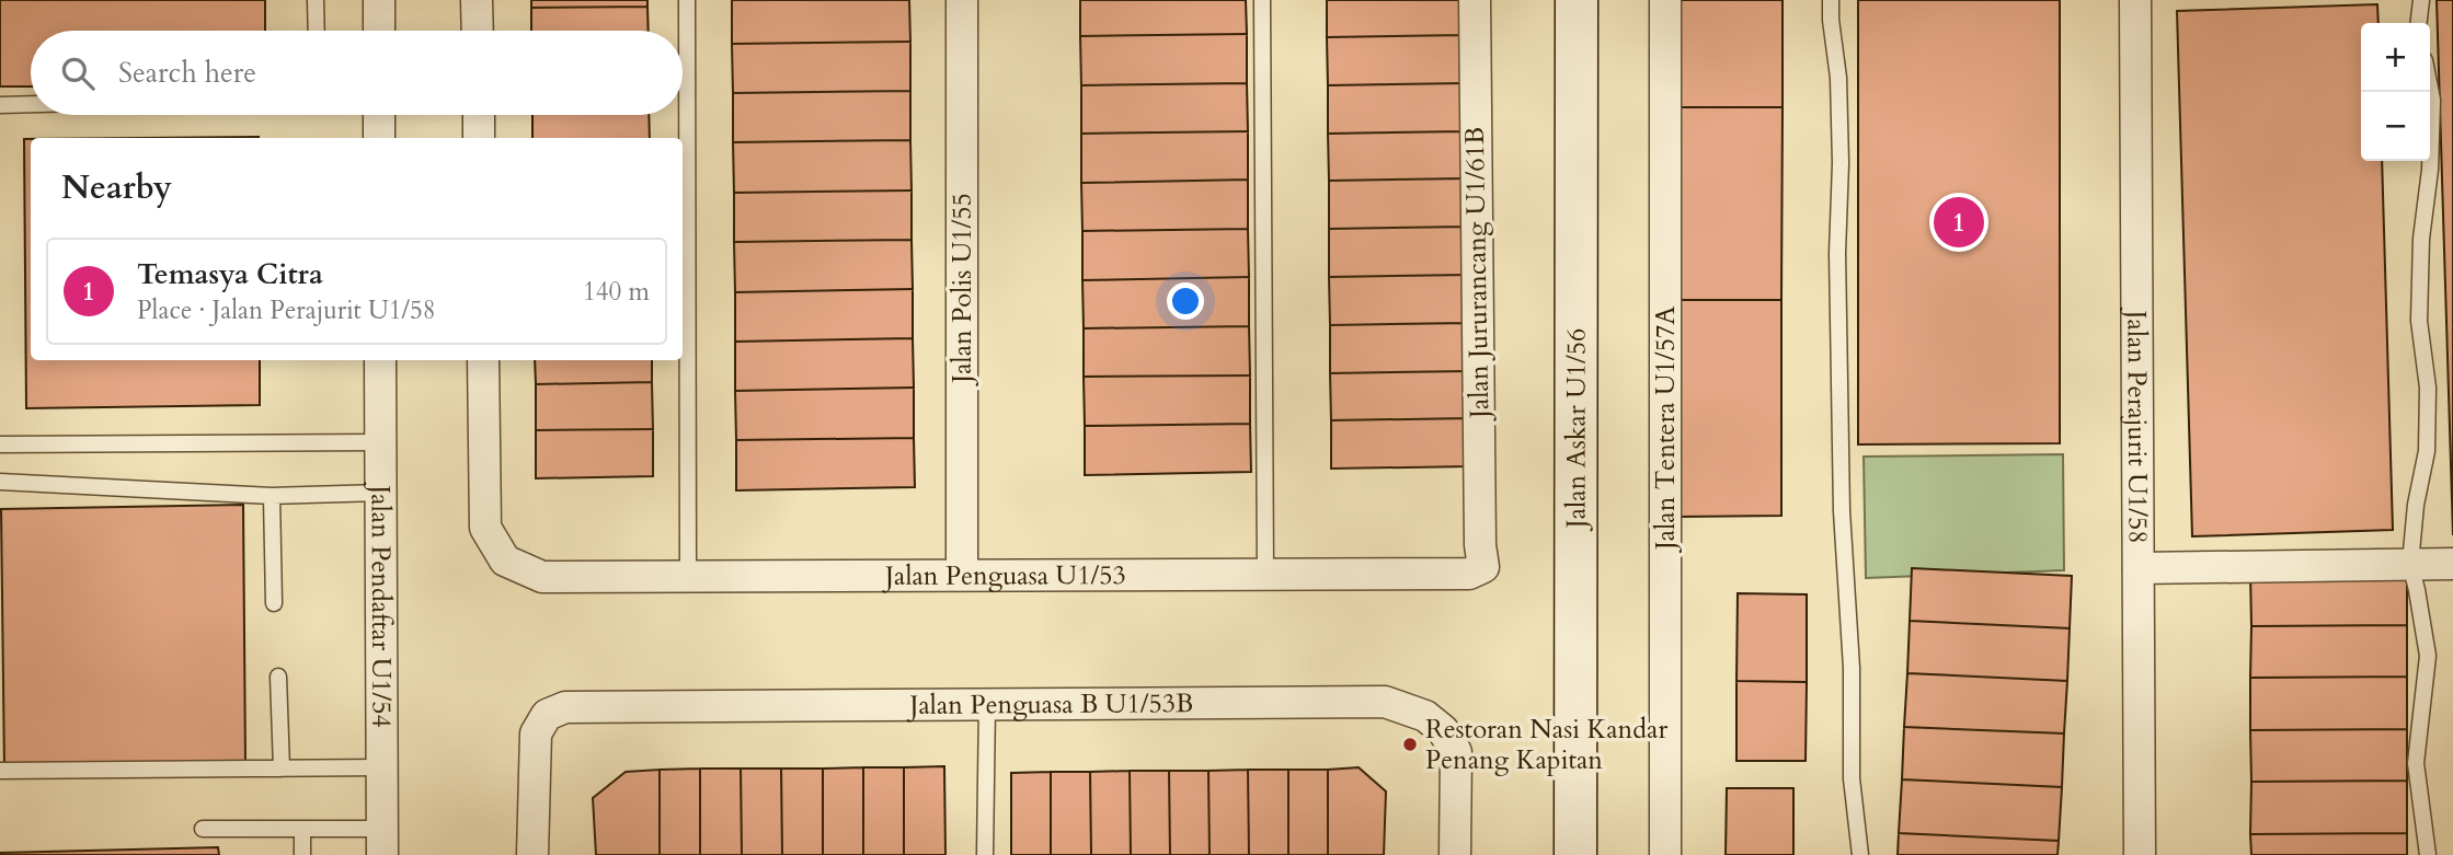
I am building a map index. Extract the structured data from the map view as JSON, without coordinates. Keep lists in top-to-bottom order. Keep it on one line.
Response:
{"streets":{"street":["Jalan Jururancang U1/61B","Jalan Polis U1/55","Jalan Askar U1/56","Jalan Perajurit U1/58","Jalan Tentera U1/57A","Jalan Penguasa U1/53","Jalan Pendaftar U1/54","Jalan Penguasa B U1/53B"]},"crossings":[["Jalan Jururancang U1/61B","Jalan Penguasa U1/53"],["Jalan Polis U1/55","Jalan Penguasa U1/53"]],"places":["Restoran Nasi Kandar Penang Kapitan"],"page":{"map_buttons":["+","−"],"search":"Search here","heading":"Nearby","pins":"1","list":[{"mark":"1","name":"Temasya Citra","note":"Place · Jalan Perajurit U1/58","value":"140 m"}]}}
